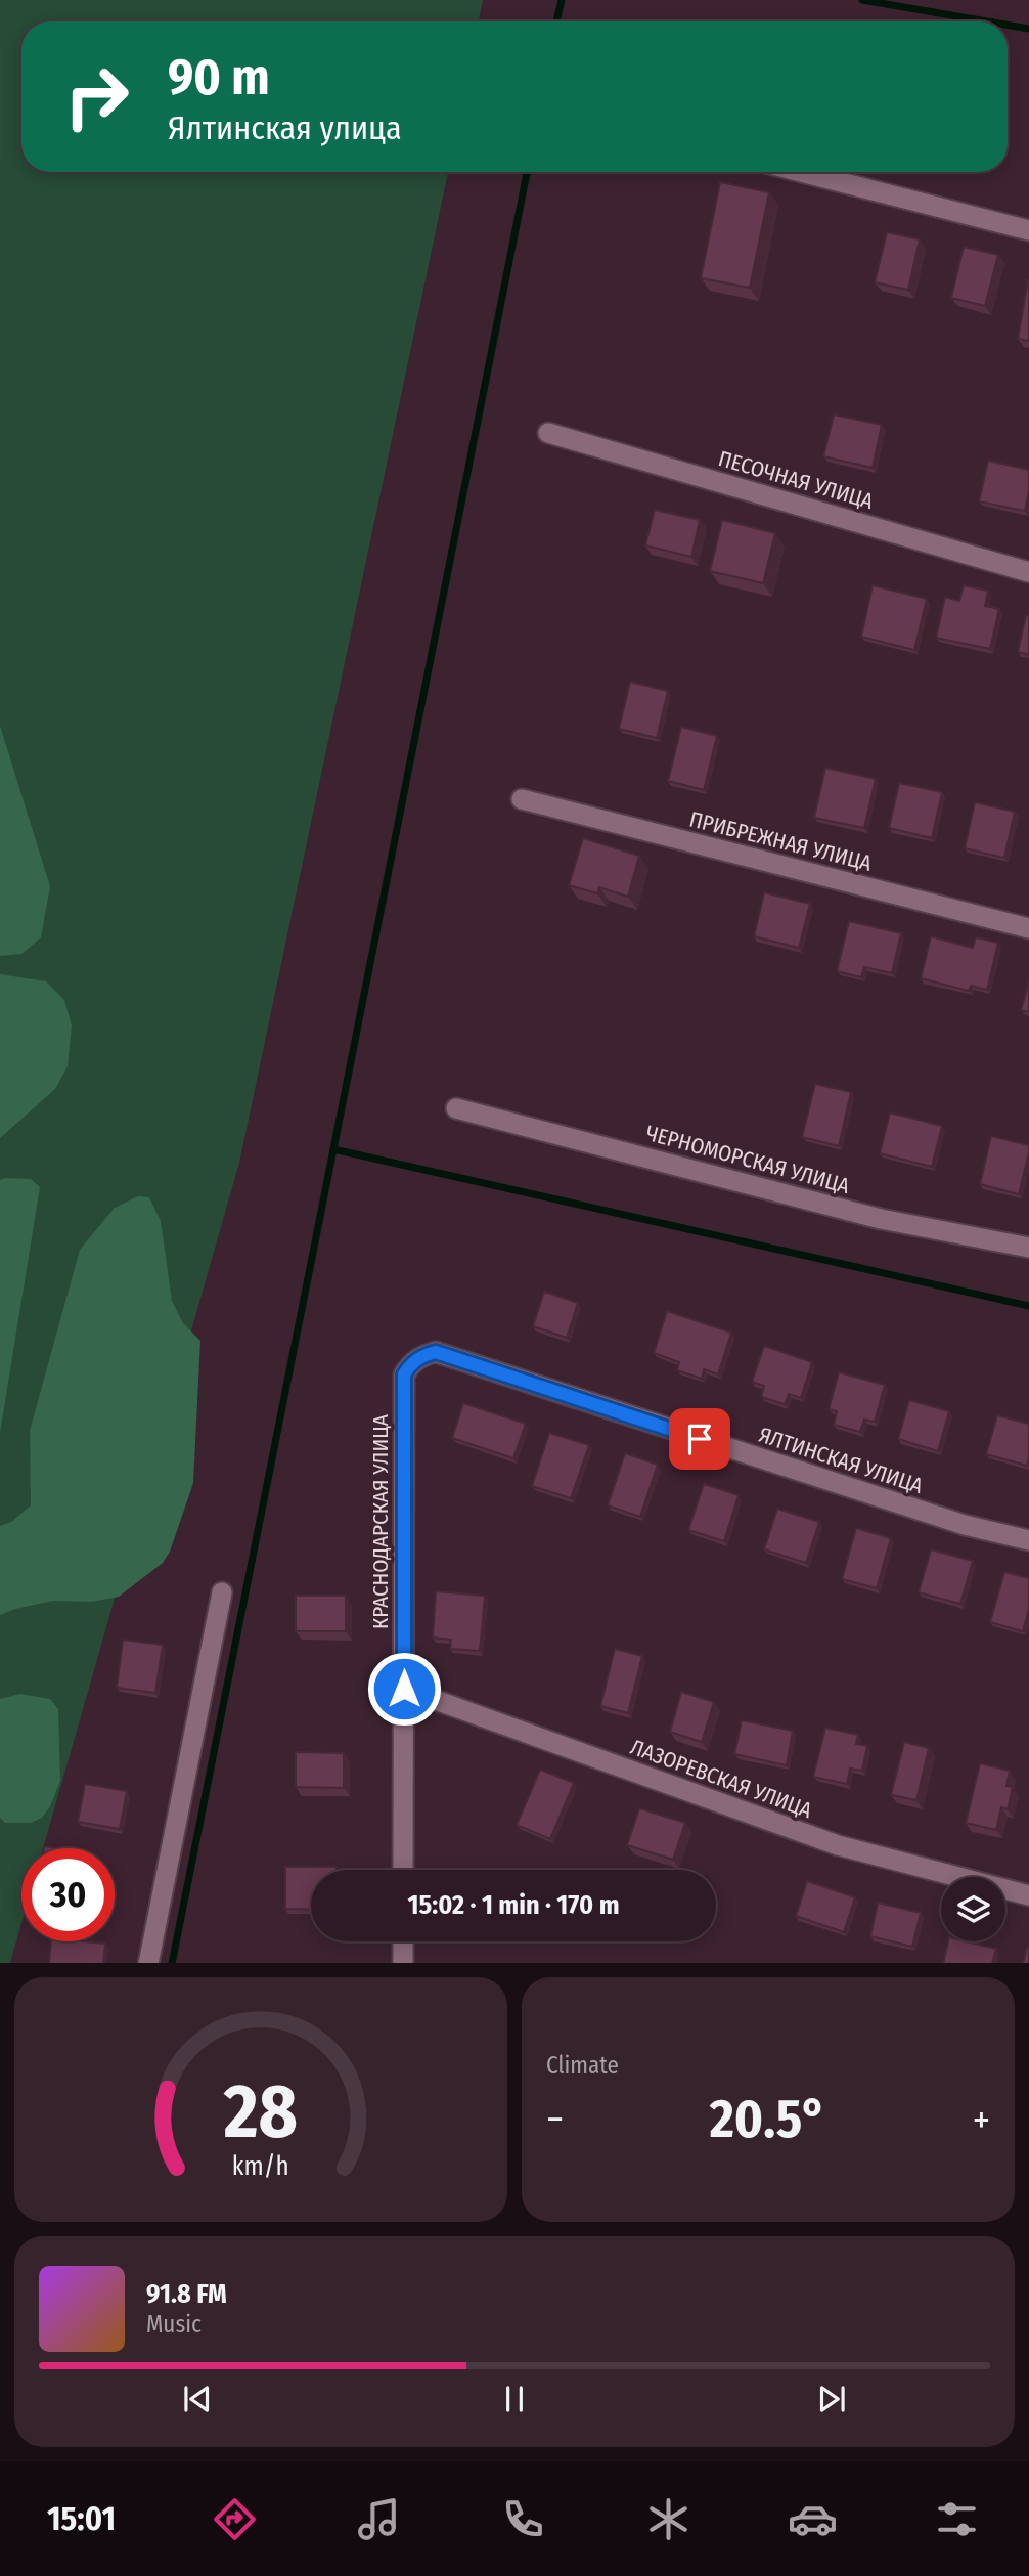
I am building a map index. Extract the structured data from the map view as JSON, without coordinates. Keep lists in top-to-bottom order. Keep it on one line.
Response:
{"streets":{"street":["ПЕСОЧНАЯ УЛИЦА","ПРИБРЕЖНАЯ УЛИЦА","ЧЕРНОМОРСКАЯ УЛИЦА","ЯЛТИНСКАЯ УЛИЦА","КРАСНОДАРСКАЯ УЛИЦА","ЛАЗОРЕВСКАЯ УЛИЦА"]},"crossings":[["ЯЛТИНСКАЯ УЛИЦА","КРАСНОДАРСКАЯ УЛИЦА"],["КРАСНОДАРСКАЯ УЛИЦА","ЛАЗОРЕВСКАЯ УЛИЦА"]],"page":{"turn":["90 m","Ялтинская улица"],"limit":"30","trip":"15:02 · 1 min · 170 m","tile":"Climate","heat":["−","20.5°","+"],"song":["91.8 FM","Music"],"tabs":"15:01","gauge":["28","km/h"]}}
